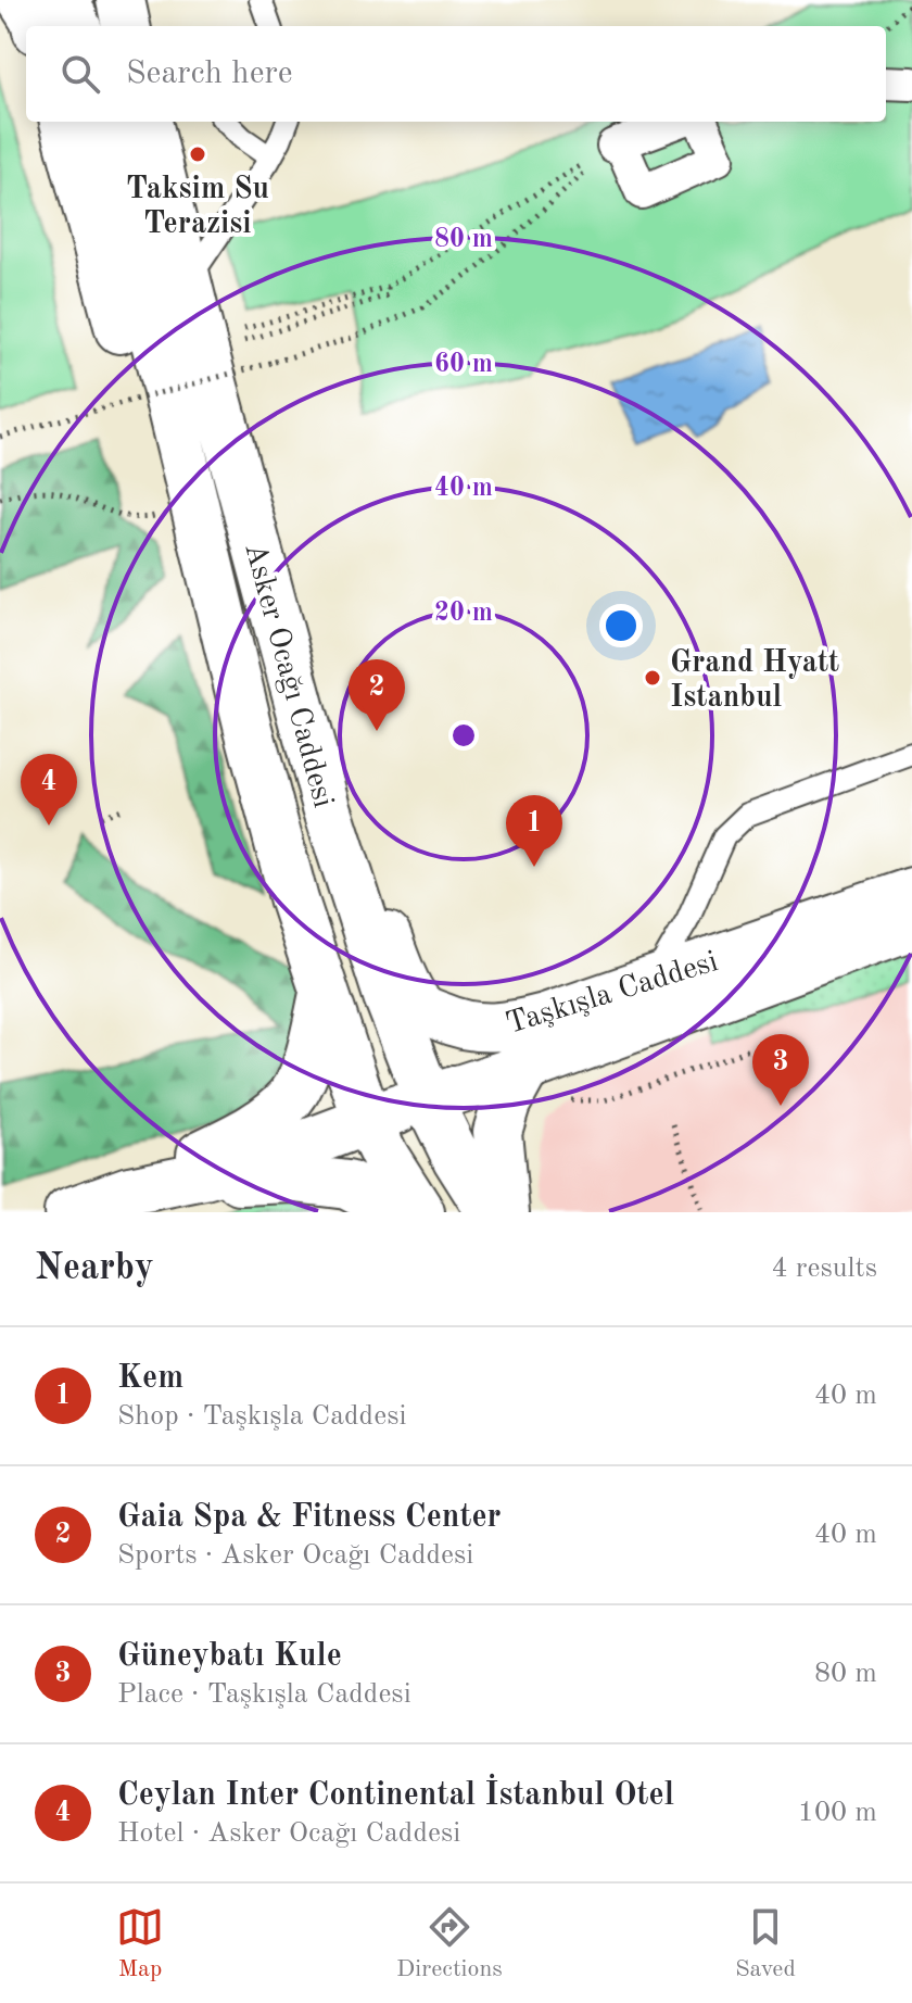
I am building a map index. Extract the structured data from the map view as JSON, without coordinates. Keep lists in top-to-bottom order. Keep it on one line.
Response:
{"streets":{"main road":["Asker Ocağı Caddesi","Taşkışla Caddesi"]},"crossings":[["Asker Ocağı Caddesi","Taşkışla Caddesi"]],"places":["Taksim Su Terazisi","Grand Hyatt Istanbul"],"page":{"search":"Search here","pins":["2","4","1","3"],"heading":["Nearby","4 results"],"list":[{"mark":"1","name":"Kem","note":"Shop · Taşkışla Caddesi","value":"40 m"},{"mark":"2","name":"Gaia Spa & Fitness Center","note":"Sports · Asker Ocağı Caddesi","value":"40 m"},{"mark":"3","name":"Güneybatı Kule","note":"Place · Taşkışla Caddesi","value":"80 m"},{"mark":"4","name":"Ceylan Inter Continental İstanbul Otel","note":"Hotel · Asker Ocağı Caddesi","value":"100 m"}],"nav":["Map","Directions","Saved"]},"rings":["80 m","60 m","40 m","20 m"]}
